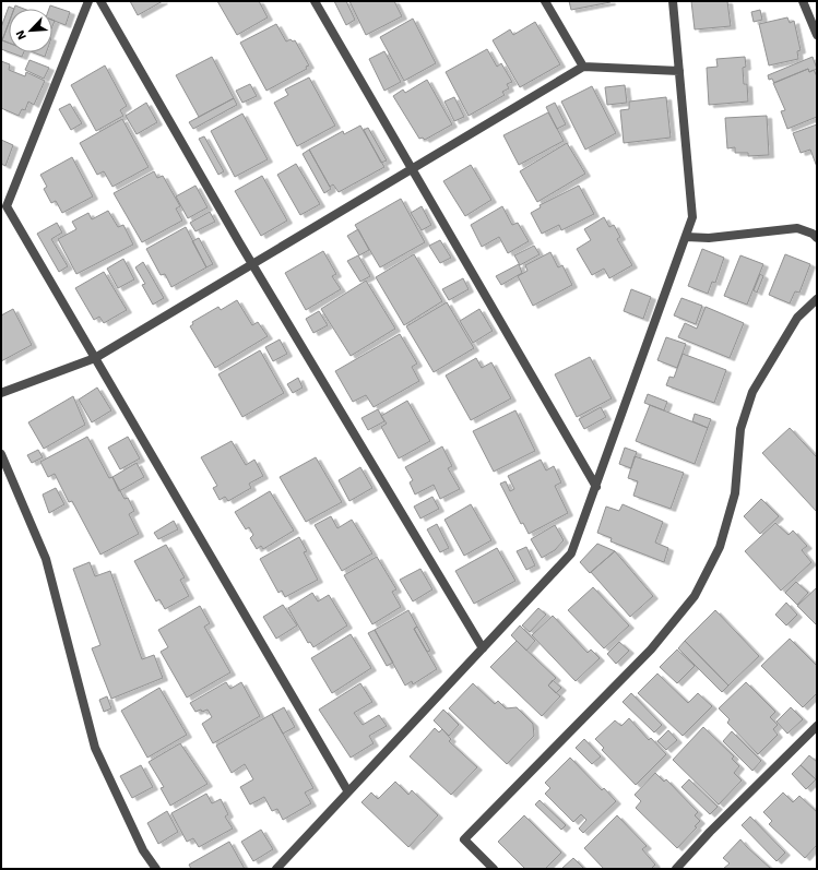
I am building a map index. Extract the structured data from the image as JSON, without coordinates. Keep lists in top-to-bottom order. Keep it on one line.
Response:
{"north":"bottom left"}
